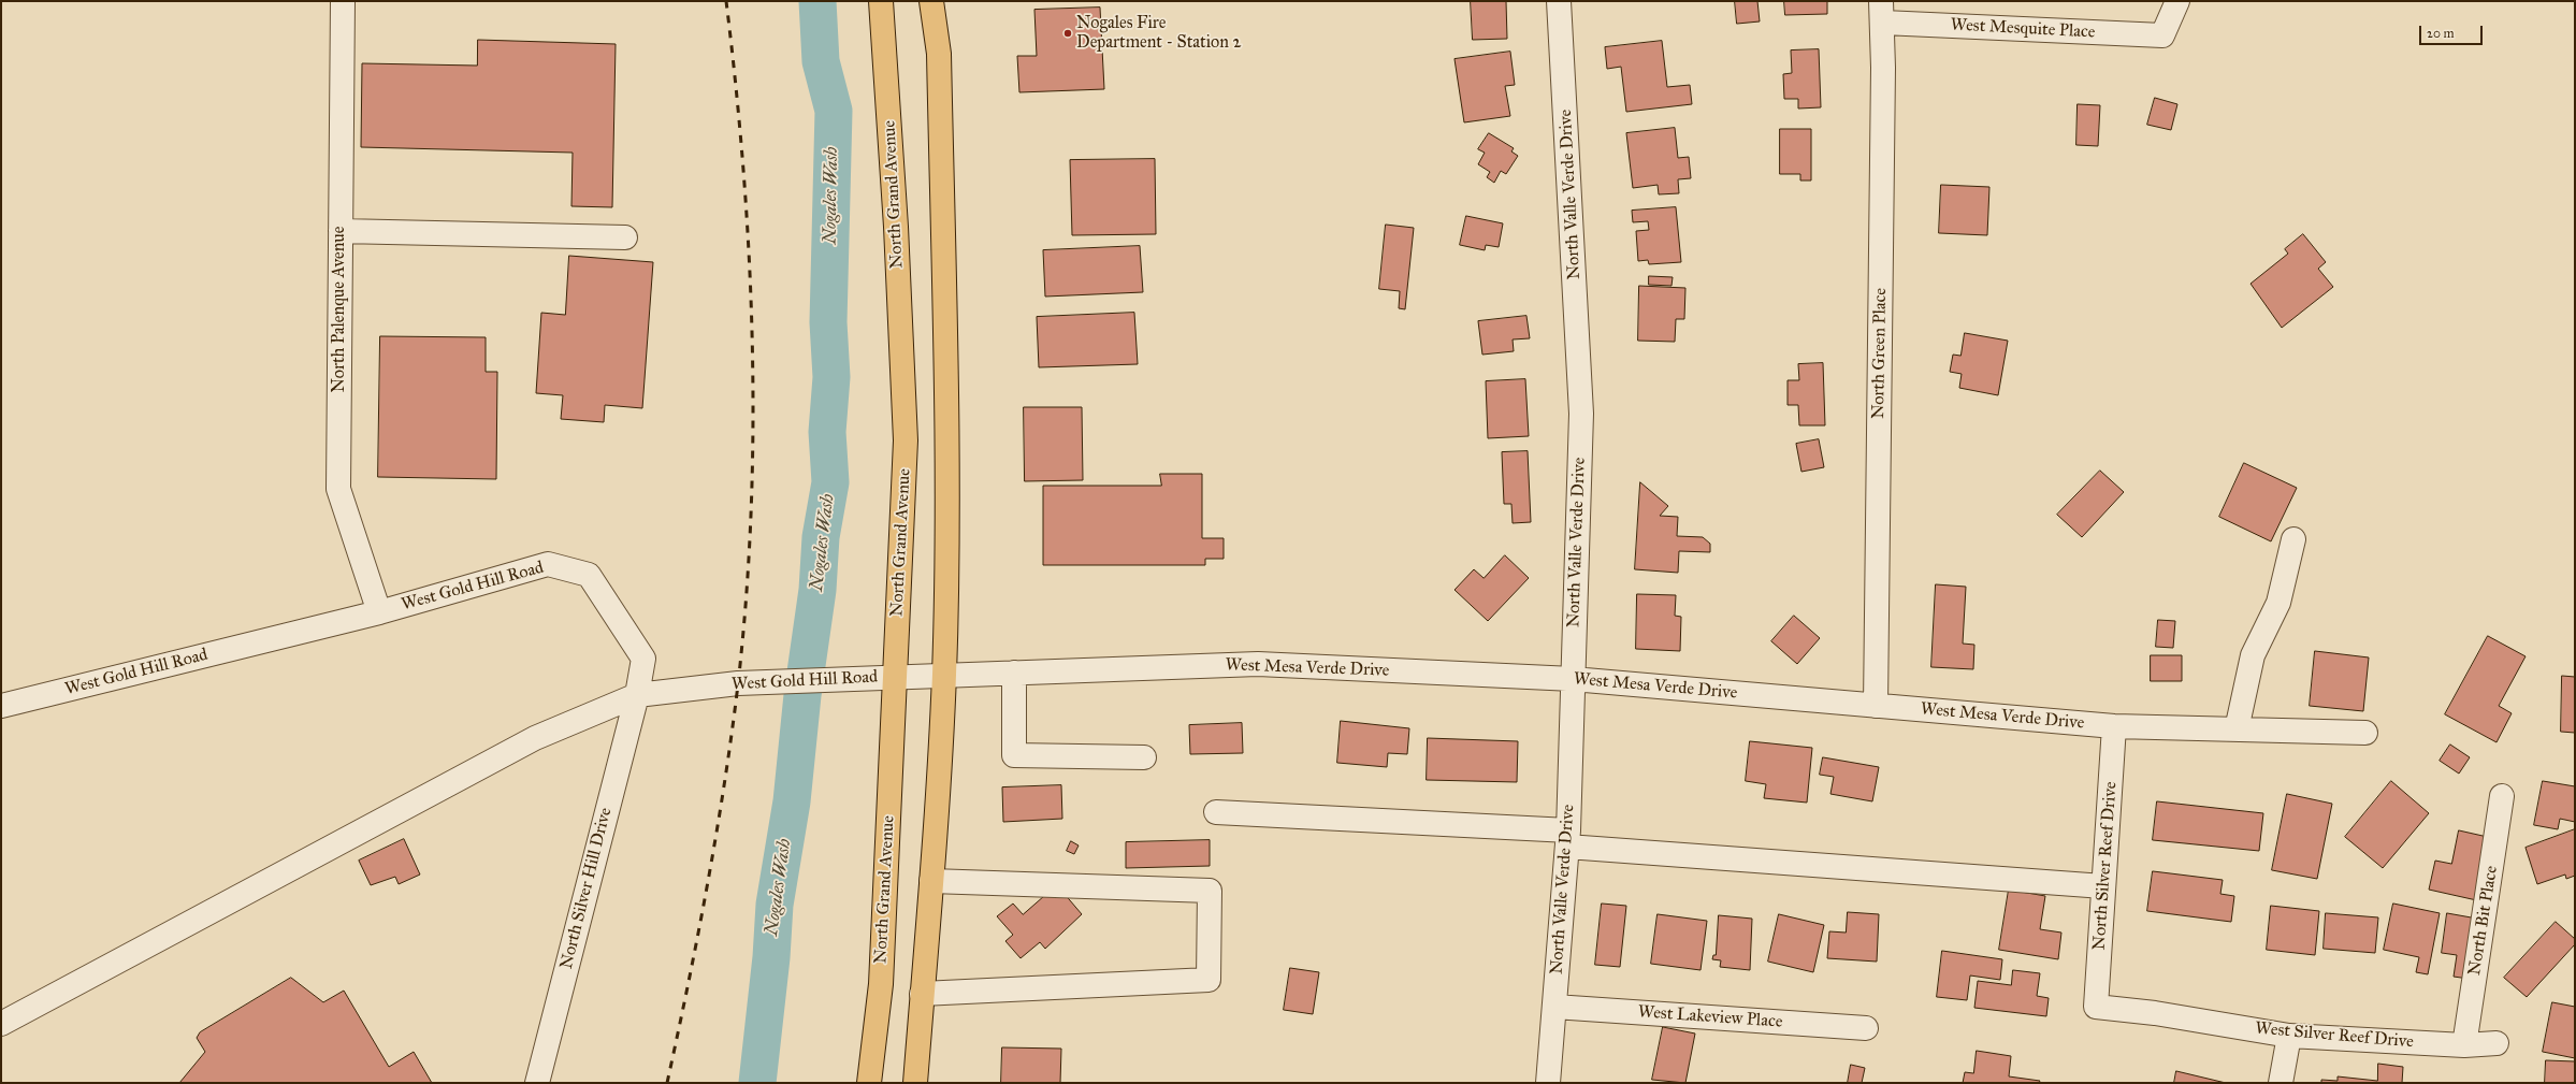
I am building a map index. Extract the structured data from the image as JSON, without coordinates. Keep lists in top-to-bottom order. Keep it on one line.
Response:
{"streets":{"main road":["North Grand Avenue"],"street":["West Mesquite Place","North Valle Verde Drive","North Palenque Avenue","North Green Place","West Gold Hill Road","West Mesa Verde Drive","North Silver Reef Drive","North Silver Hill Drive","North Bit Place","West Lakeview Place","West Silver Reef Drive"]},"crossings":[["West Mesquite Place","North Green Place"],["North Grand Avenue","West Gold Hill Road"],["North Valle Verde Drive","West Mesa Verde Drive"],["North Valle Verde Drive","West Lakeview Place"],["North Palenque Avenue","West Gold Hill Road"],["North Green Place","West Mesa Verde Drive"],["West Gold Hill Road","West Mesa Verde Drive"],["West Gold Hill Road","North Silver Hill Drive"],["West Mesa Verde Drive","North Silver Reef Drive"],["North Silver Reef Drive","West Silver Reef Drive"],["North Bit Place","West Silver Reef Drive"]],"water":["Nogales Wash"],"places":["Nogales Fire Department - Station 2"],"scale_bar":"20 m"}
